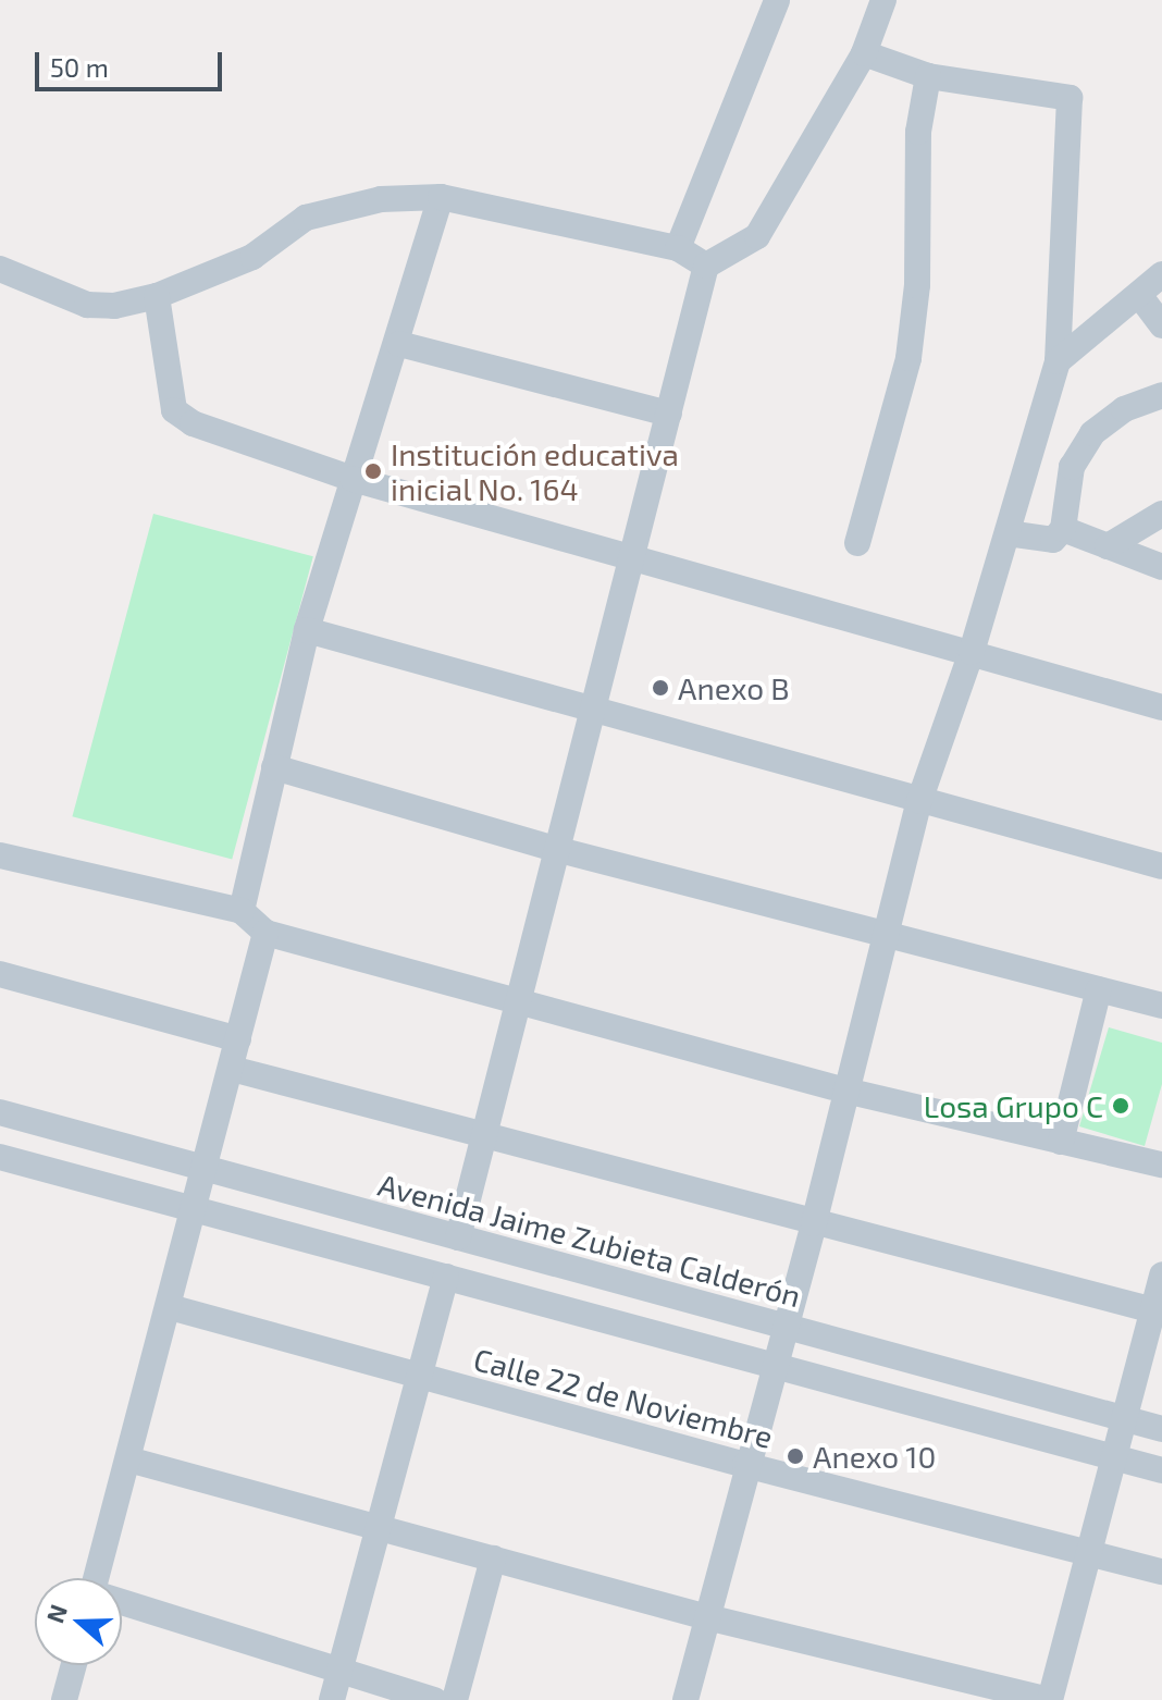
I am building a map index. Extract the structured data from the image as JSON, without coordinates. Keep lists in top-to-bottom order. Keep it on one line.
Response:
{"streets":{"street":["Avenida Jaime Zubieta Calderón","Calle 22 de Noviembre"]},"places":["Institución educativa inicial No. 164","Anexo B","Losa Grupo C","Anexo 10"],"scale_bar":"50 m","north":"left"}
